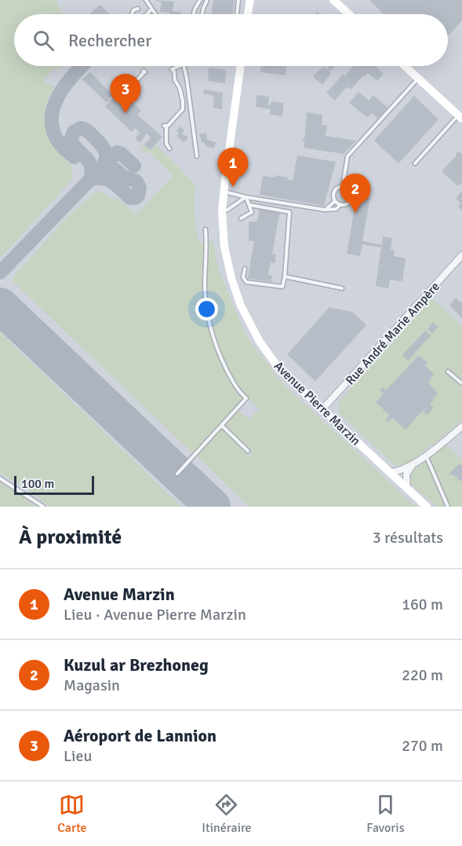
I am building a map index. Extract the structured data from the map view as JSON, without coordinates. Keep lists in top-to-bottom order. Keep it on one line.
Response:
{"streets":{"main road":["Avenue Pierre Marzin"],"street":["Rue André Marie Ampère"]},"crossings":[["Rue André Marie Ampère","Avenue Pierre Marzin"]],"scale_bar":"100 m","page":{"search":"Rechercher","pins":["3","1","2"],"scale":"100 m","heading":["À proximité","3 résultats"],"list":[{"mark":"1","name":"Avenue Marzin","note":"Lieu · Avenue Pierre Marzin","value":"160 m"},{"mark":"2","name":"Kuzul ar Brezhoneg","note":"Magasin","value":"220 m"},{"mark":"3","name":"Aéroport de Lannion","note":"Lieu","value":"270 m"}],"nav":["Carte","Itinéraire","Favoris"]}}
